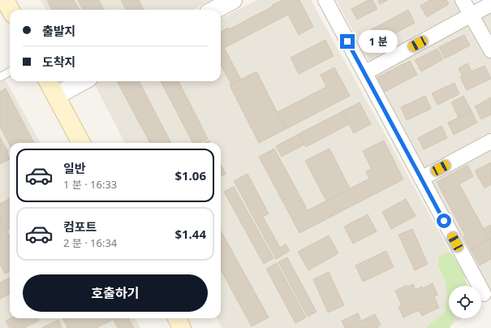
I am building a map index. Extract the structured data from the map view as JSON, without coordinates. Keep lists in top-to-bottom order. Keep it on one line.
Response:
{"page":{"banner":["출발지","도착지"],"bubble":"1 분","list":[{"name":"일반","note":"1 분 · 16:33","value":"$1.06"},{"name":"컴포트","note":"2 분 · 16:34","value":"$1.44"}],"buttons":"호출하기"}}
